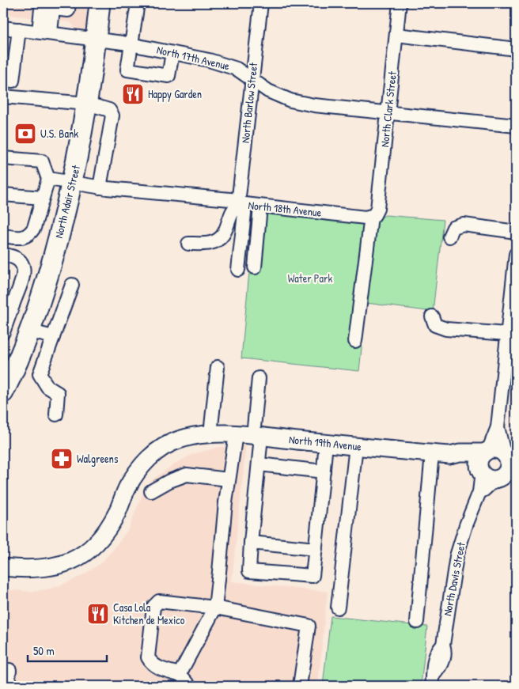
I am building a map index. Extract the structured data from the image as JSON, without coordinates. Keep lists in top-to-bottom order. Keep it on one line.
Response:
{"streets":{"highway":["North Adair Street"],"main road":["North 19th Avenue"],"street":["North 17th Avenue","North Barlow Street","North Clark Street","North 18th Avenue","North Davis Street"]},"crossings":[["North 17th Avenue","North Barlow Street"],["North 17th Avenue","North Clark Street"],["North 17th Avenue","North Adair Street"],["North Barlow Street","North 18th Avenue"],["North Clark Street","North 18th Avenue"],["North 19th Avenue","North Davis Street"]],"parks":["Water Park"],"places":{"restaurant":["Happy Garden","Casa Lola Kitchen de Mexico"],"bank":["U.S. Bank"],"pharmacy":["Walgreens"]},"scale_bar":"50 m"}
